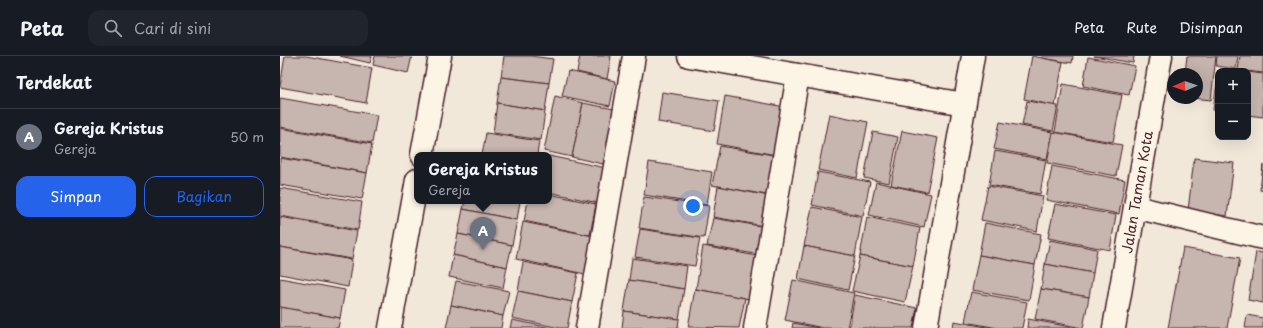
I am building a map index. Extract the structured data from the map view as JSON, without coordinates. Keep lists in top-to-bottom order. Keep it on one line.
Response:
{"streets":{"street":["Jalan Taman Kota"]},"north":"left","page":{"header":"Peta","search":"Cari di sini","nav":["Peta","Rute","Disimpan"],"heading":"Terdekat","map_buttons":["+","−"],"list":[{"mark":"A","name":"Gereja Kristus","note":"Gereja","value":"50 m"}],"popup":["Gereja Kristus","Gereja"],"buttons":["Simpan","Bagikan"],"pins":"A"}}
